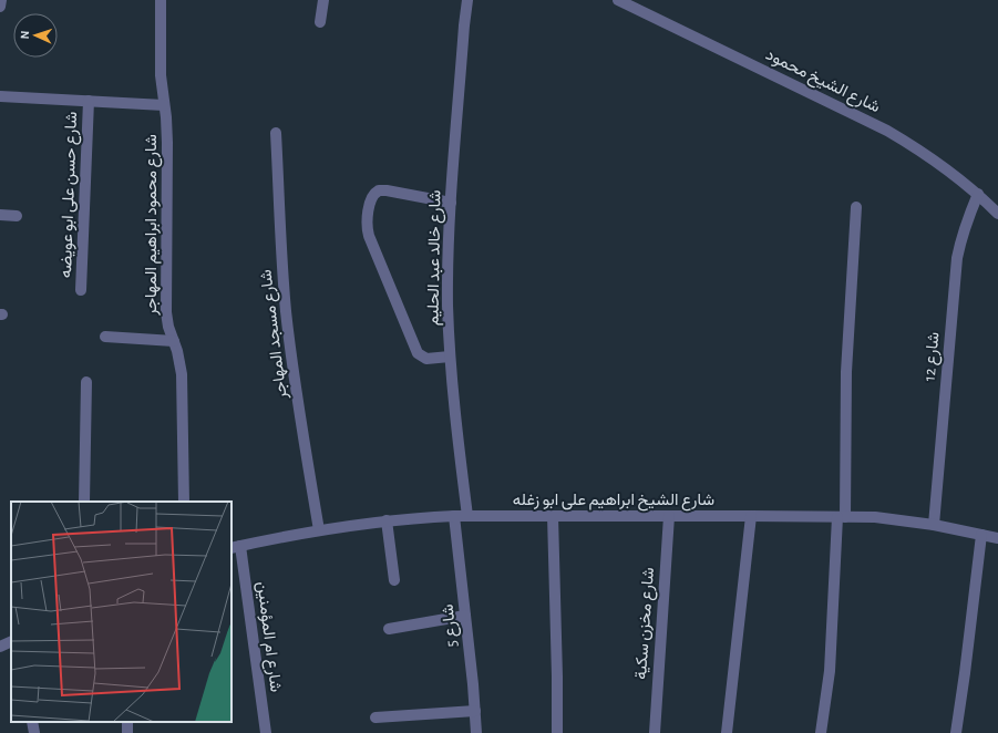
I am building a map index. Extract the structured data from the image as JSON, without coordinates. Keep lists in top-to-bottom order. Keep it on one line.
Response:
{"streets":{"street":["شارع الشيخ محمود","شارع حسن على ابو عويضه","شارع محمود ابراهيم المهاجر","شارع خالد عبد الحليم","شارع مسجد المهاجر","شارع 12","شارع الشيخ ابراهيم على ابو زغله","شارع مخزن سكية","شارع 5","شارع ام المؤمنين"]},"crossings":[["شارع الشيخ محمود","شارع 12"],["شارع خالد عبد الحليم","شارع الشيخ ابراهيم على ابو زغله"],["شارع مسجد المهاجر","شارع الشيخ ابراهيم على ابو زغله"],["شارع 12","شارع الشيخ ابراهيم على ابو زغله"],["شارع الشيخ ابراهيم على ابو زغله","شارع مخزن سكية"],["شارع الشيخ ابراهيم على ابو زغله","شارع 5"],["شارع الشيخ ابراهيم على ابو زغله","شارع ام المؤمنين"]],"north":"left"}
